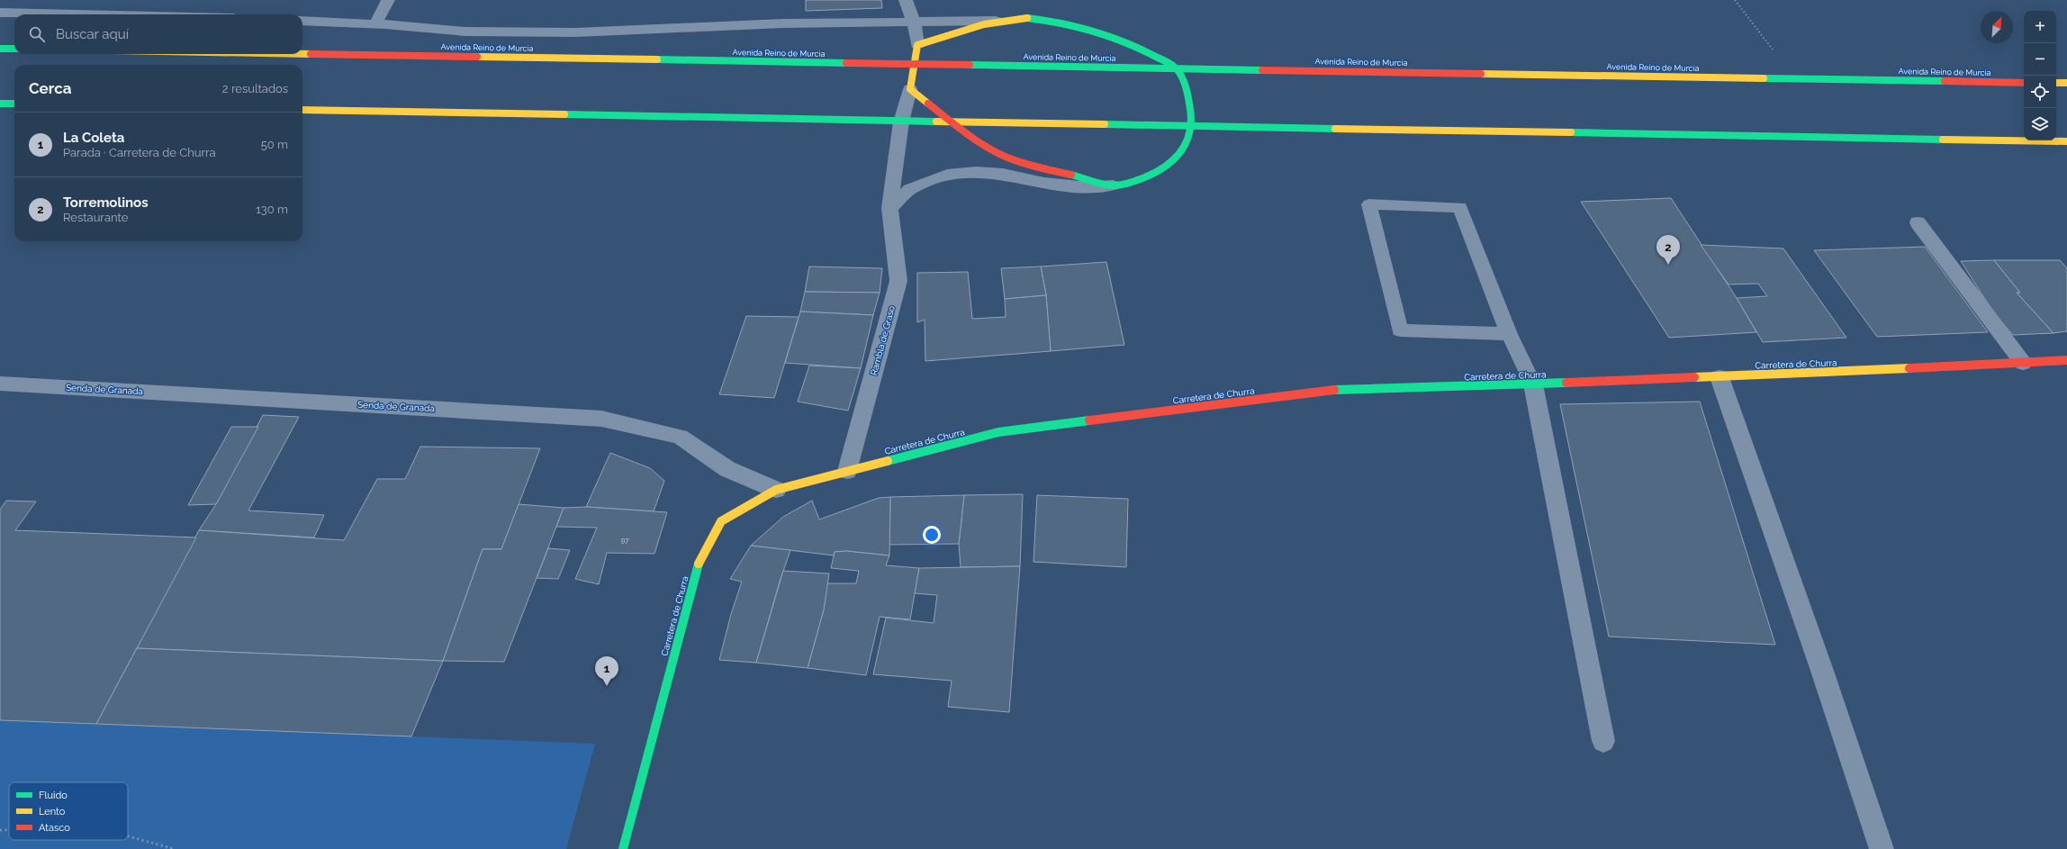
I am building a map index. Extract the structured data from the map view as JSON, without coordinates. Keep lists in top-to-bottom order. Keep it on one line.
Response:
{"streets":{"main road":["Avenida Reino de Murcia","Carretera de Churra"],"street":["Rambla de Graso","Senda de Granada"]},"crossings":[["Rambla de Graso","Carretera de Churra"],["Carretera de Churra","Senda de Granada"]],"house_numbers":["97"],"legend":["Fluido","Lento","Atasco"],"north":"top right","page":{"map_buttons":["+","−"],"search":"Buscar aquí","heading":["Cerca","2 resultados"],"list":[{"mark":"1","name":"La Coleta","note":"Parada · Carretera de Churra","value":"50 m"},{"mark":"2","name":"Torremolinos","note":"Restaurante","value":"130 m"}],"pins":["2","1"]}}
